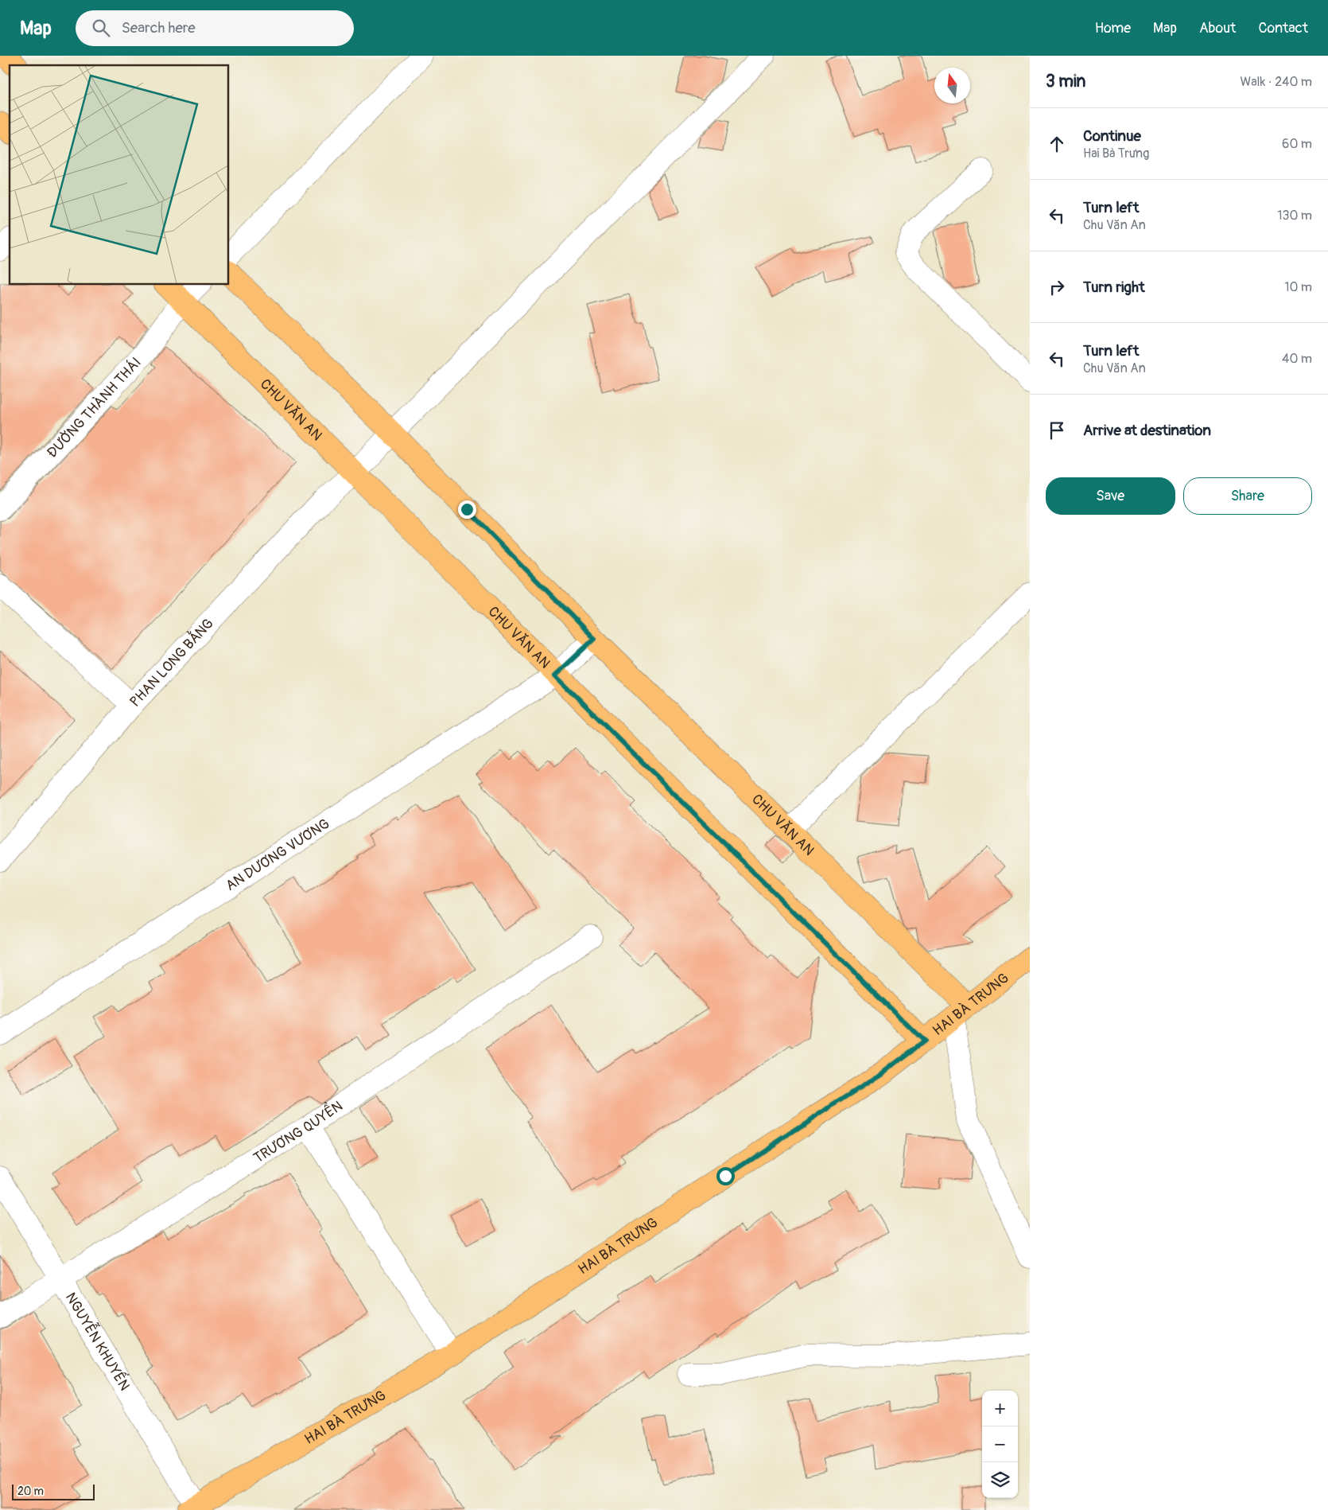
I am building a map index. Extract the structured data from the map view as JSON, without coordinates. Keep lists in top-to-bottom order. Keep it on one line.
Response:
{"streets":{"main road":["CHU VĂN AN","HAI BÀ TRƯNG"],"street":["ĐƯỜNG THÀNH THÁI","PHAN LONG BẰNG","AN DƯƠNG VƯƠNG","TRƯƠNG QUYỀN","NGUYỄN KHUYẾN"]},"crossings":[["ĐƯỜNG THÀNH THÁI","CHU VĂN AN"],["CHU VĂN AN","PHAN LONG BẰNG"],["CHU VĂN AN","AN DƯƠNG VƯƠNG"],["CHU VĂN AN","HAI BÀ TRƯNG"],["HAI BÀ TRƯNG","NGUYỄN KHUYẾN"],["TRƯƠNG QUYỀN","NGUYỄN KHUYẾN"]],"scale_bar":"20 m","north":"top","page":{"header":"Map","search":"Search here","nav":["Home","Map","About","Contact"],"heading":["3 min","Walk · 240 m"],"list":[["Continue","Hai Bà Trưng","60 m"],["Turn left","Chu Văn An","130 m"],["Turn right","10 m"],["Turn left","Chu Văn An","40 m"],"Arrive at destination"],"buttons":["Save","Share"],"map_buttons":["+","−"],"scale":"20 m"}}
